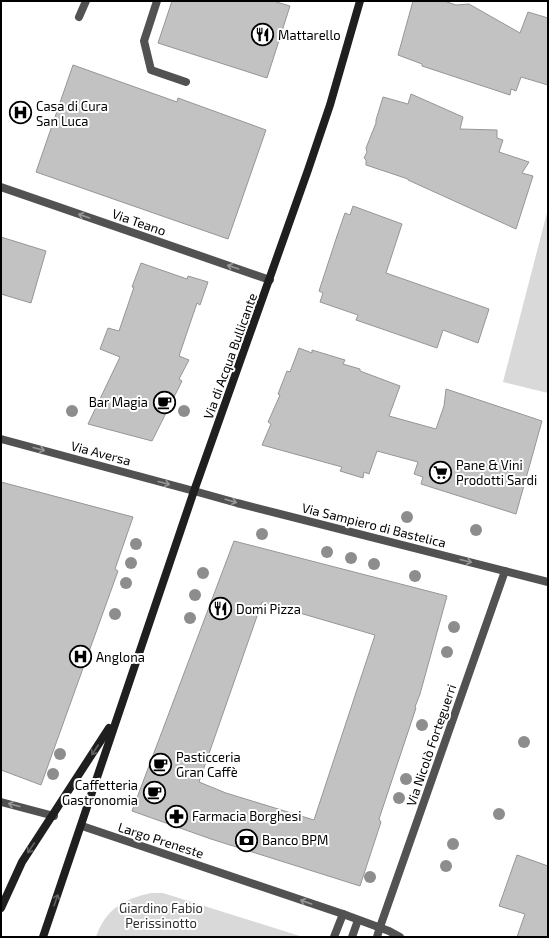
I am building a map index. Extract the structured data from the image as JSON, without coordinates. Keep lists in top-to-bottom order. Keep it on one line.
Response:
{"streets":{"main road":["Via di Acqua Bullicante"],"street":["Via Teano","Via Aversa","Via Sampiero di Bastelica","Via Nicolò Forteguerri","Largo Preneste"]},"crossings":[["Via Teano","Via di Acqua Bullicante"],["Via di Acqua Bullicante","Via Aversa"],["Via di Acqua Bullicante","Via Sampiero di Bastelica"],["Via di Acqua Bullicante","Largo Preneste"],["Via Aversa","Via Sampiero di Bastelica"],["Via Sampiero di Bastelica","Via Nicolò Forteguerri"],["Via Nicolò Forteguerri","Largo Preneste"]],"one_way":["Via Teano","Via Aversa","Via Sampiero di Bastelica","Largo Preneste"],"parks":["Giardino Fabio Perissinotto"],"places":{"restaurant":["Mattarello","Domi Pizza"],"hospital":["Casa di Cura San Luca","Anglona"],"cafe":["Bar Magia","Pasticceria Gran Caffè","Caffetteria Gastronomia"],"supermarket":["Pane & Vini Prodotti Sardi"],"pharmacy":["Farmacia Borghesi"],"bank":["Banco BPM"]}}
